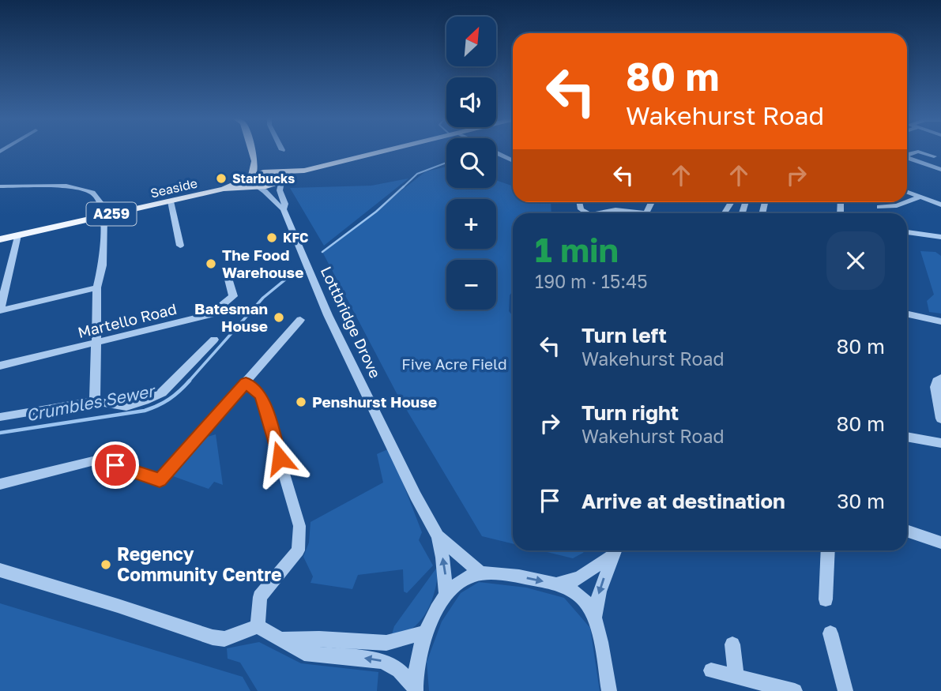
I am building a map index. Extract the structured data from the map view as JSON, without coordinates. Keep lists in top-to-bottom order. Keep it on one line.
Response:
{"streets":{"main road":["Seaside","A259"],"street":["Martello Road","Lottbridge Drove"]},"crossings":[["Seaside","Lottbridge Drove"]],"water":["Crumbles Sewer"],"parks":["Five Acre Field"],"places":["Starbucks","KFC","The Food Warehouse","Batesman House","Penshurst House","Regency Community Centre"],"north":"top right","page":{"map_buttons":["+","−"],"turn":["80 m","Wakehurst Road"],"heading":["1 min","190 m · 15:45"],"list":[{"name":"Turn left","note":"Wakehurst Road","value":"80 m"},{"name":"Turn right","note":"Wakehurst Road","value":"80 m"},{"name":"Arrive at destination","value":"30 m"}]}}
